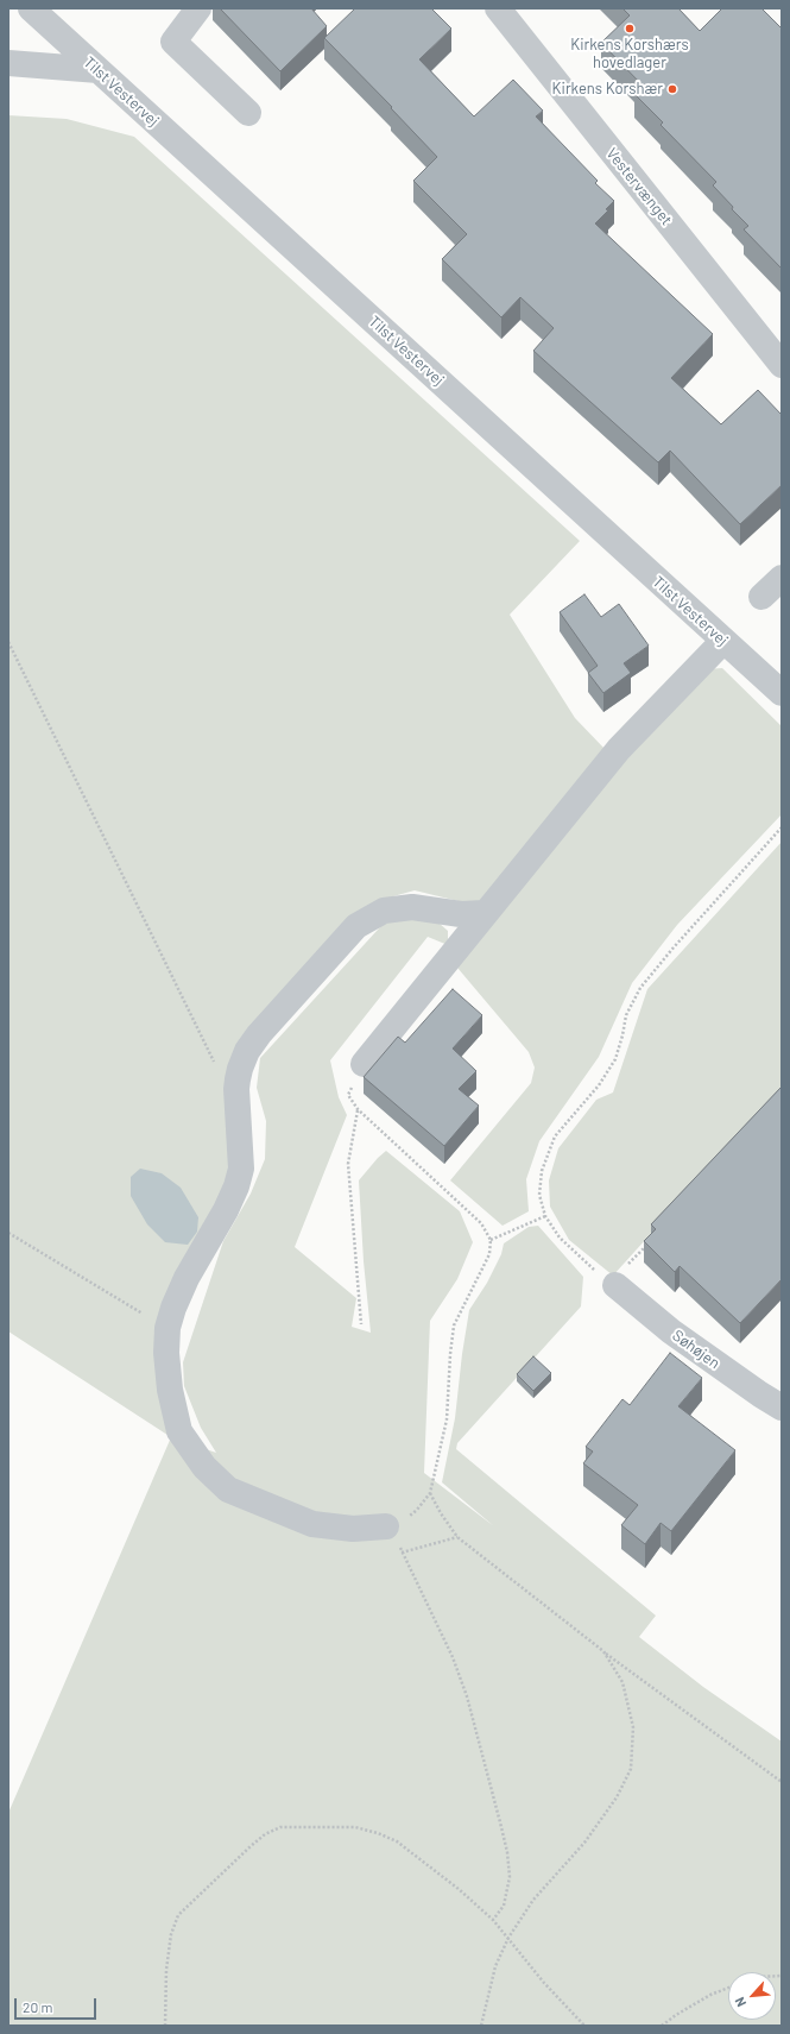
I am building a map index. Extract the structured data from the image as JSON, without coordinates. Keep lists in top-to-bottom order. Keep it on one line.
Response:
{"streets":{"street":["Tilst Vestervej","Vestervænget","Søhøjen"]},"places":["Kirkens Korshærs hovedlager","Kirkens Korshær"],"scale_bar":"20 m","north":"bottom left"}
